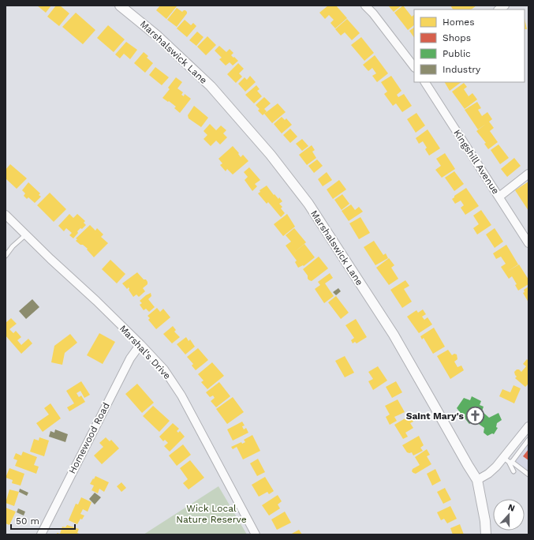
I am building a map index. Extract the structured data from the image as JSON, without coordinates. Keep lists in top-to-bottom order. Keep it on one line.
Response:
{"streets":{"street":["Marshalswick Lane","Kingshill Avenue","Marshal's Drive","Homewood Road"]},"crossings":[["Marshal's Drive","Homewood Road"]],"parks":["Wick Local Nature Reserve"],"places":{"church":["Saint Mary's"]},"legend":["Homes","Shops","Public","Industry"],"scale_bar":"50 m","north":"top"}
